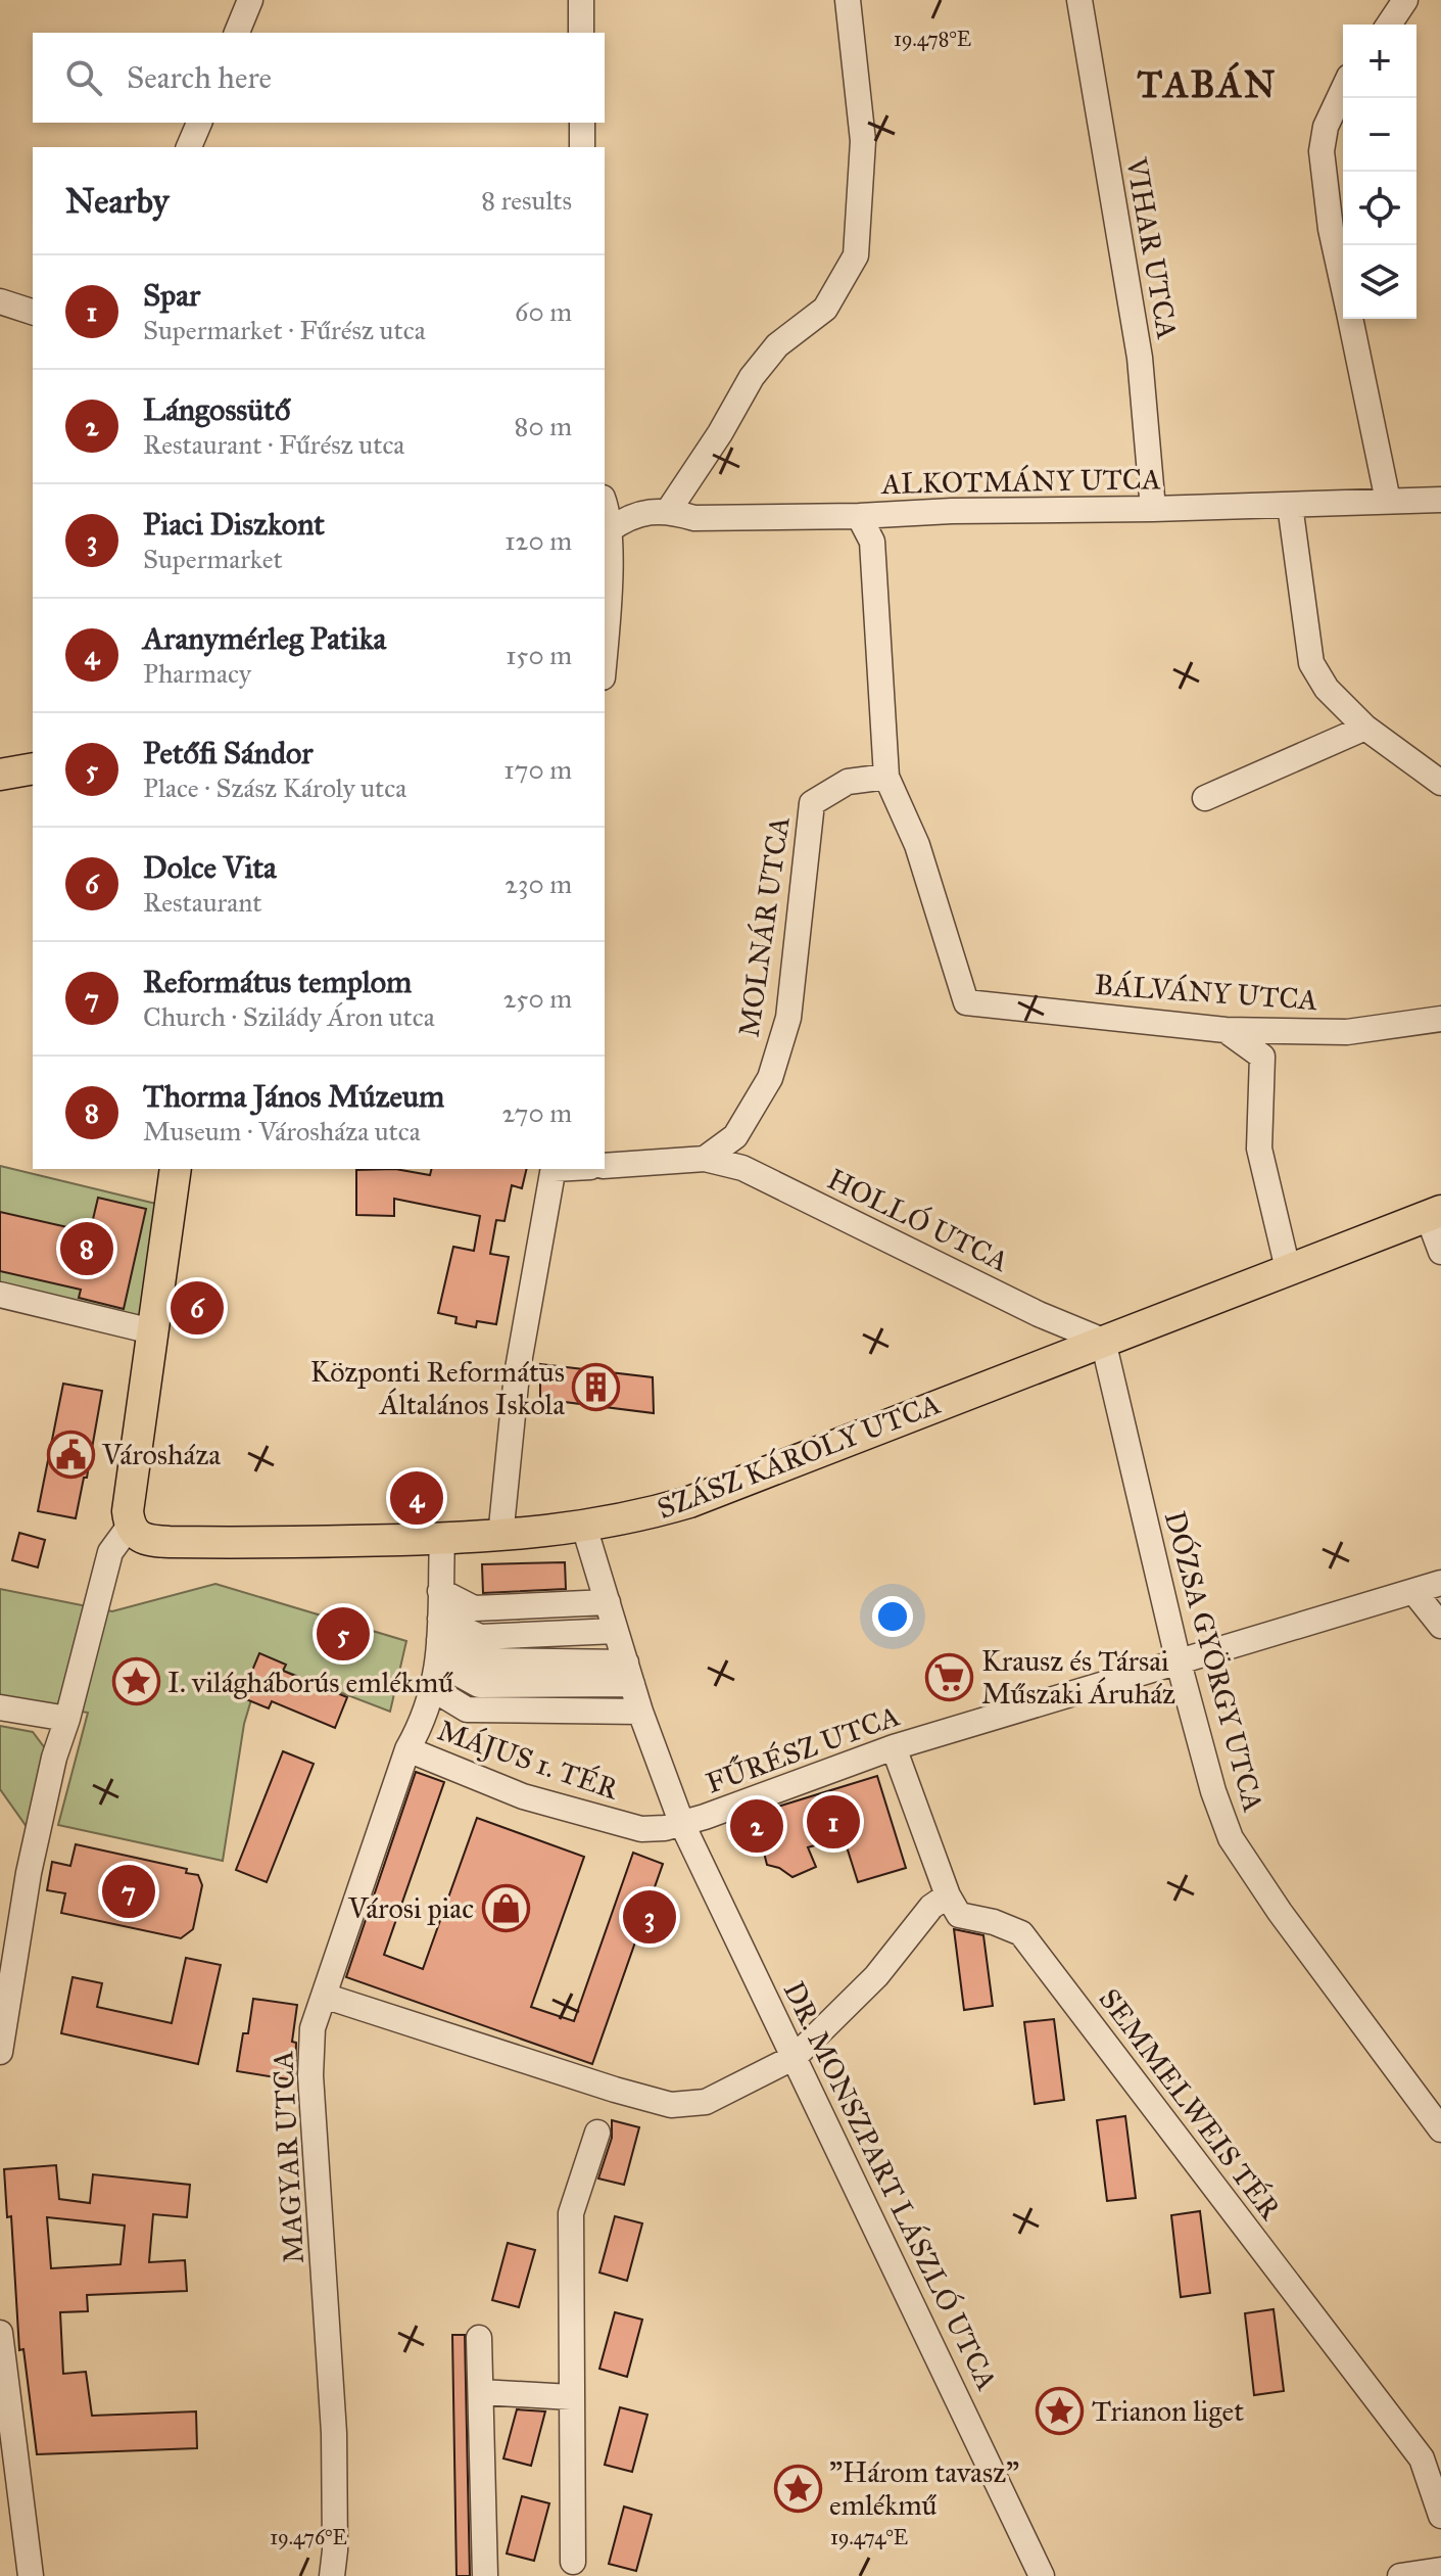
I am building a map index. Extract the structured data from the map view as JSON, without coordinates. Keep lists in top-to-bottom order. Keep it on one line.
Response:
{"streets":{"main road":["SZÁSZ KÁROLY UTCA"],"street":["VIHAR UTCA","ALKOTMÁNY UTCA","MOLNÁR UTCA","BÁLVÁNY UTCA","HOLLÓ UTCA","DÓZSA GYÖRGY UTCA","FŰRÉSZ UTCA","MÁJUS 1. TÉR","SEMMELWEIS TÉR","MAGYAR UTCA","DR. MONSZPART LÁSZLÓ UTCA"]},"crossings":[["VIHAR UTCA","ALKOTMÁNY UTCA"],["MOLNÁR UTCA","BÁLVÁNY UTCA"],["MOLNÁR UTCA","HOLLÓ UTCA"],["HOLLÓ UTCA","SZÁSZ KÁROLY UTCA"],["HOLLÓ UTCA","DÓZSA GYÖRGY UTCA"],["SZÁSZ KÁROLY UTCA","DÓZSA GYÖRGY UTCA"],["SZÁSZ KÁROLY UTCA","MÁJUS 1. TÉR"],["DÓZSA GYÖRGY UTCA","FŰRÉSZ UTCA"],["FŰRÉSZ UTCA","MÁJUS 1. TÉR"],["FŰRÉSZ UTCA","DR. MONSZPART LÁSZLÓ UTCA"],["MÁJUS 1. TÉR","MAGYAR UTCA"],["MÁJUS 1. TÉR","DR. MONSZPART LÁSZLÓ UTCA"]],"districts":["TABÁN"],"places":{"building":["Központi Református Általános Iskola"],"public building":["Városháza"],"supermarket":["Krausz és Társai Műszaki Áruház"],"place":["I. világháborús emlékmű","Trianon liget","\"Három tavasz\" emlékmű"],"shop":["Városi piac"]},"page":{"map_buttons":["+","−"],"search":"Search here","heading":["Nearby","8 results"],"list":[{"mark":"1","name":"Spar","note":"Supermarket · Fűrész utca","value":"60 m"},{"mark":"2","name":"Lángossütő","note":"Restaurant · Fűrész utca","value":"80 m"},{"mark":"3","name":"Piaci Diszkont","note":"Supermarket","value":"120 m"},{"mark":"4","name":"Aranymérleg Patika","note":"Pharmacy","value":"150 m"},{"mark":"5","name":"Petőfi Sándor","note":"Place · Szász Károly utca","value":"170 m"},{"mark":"6","name":"Dolce Vita","note":"Restaurant","value":"230 m"},{"mark":"7","name":"Református templom","note":"Church · Szilády Áron utca","value":"250 m"},{"mark":"8","name":"Thorma János Múzeum","note":"Museum · Városháza utca","value":"270 m"}],"pins":["8","6","4","5","1","2","7","3"]},"coordinates":["19.478°E","19.476°E","19.474°E"]}
